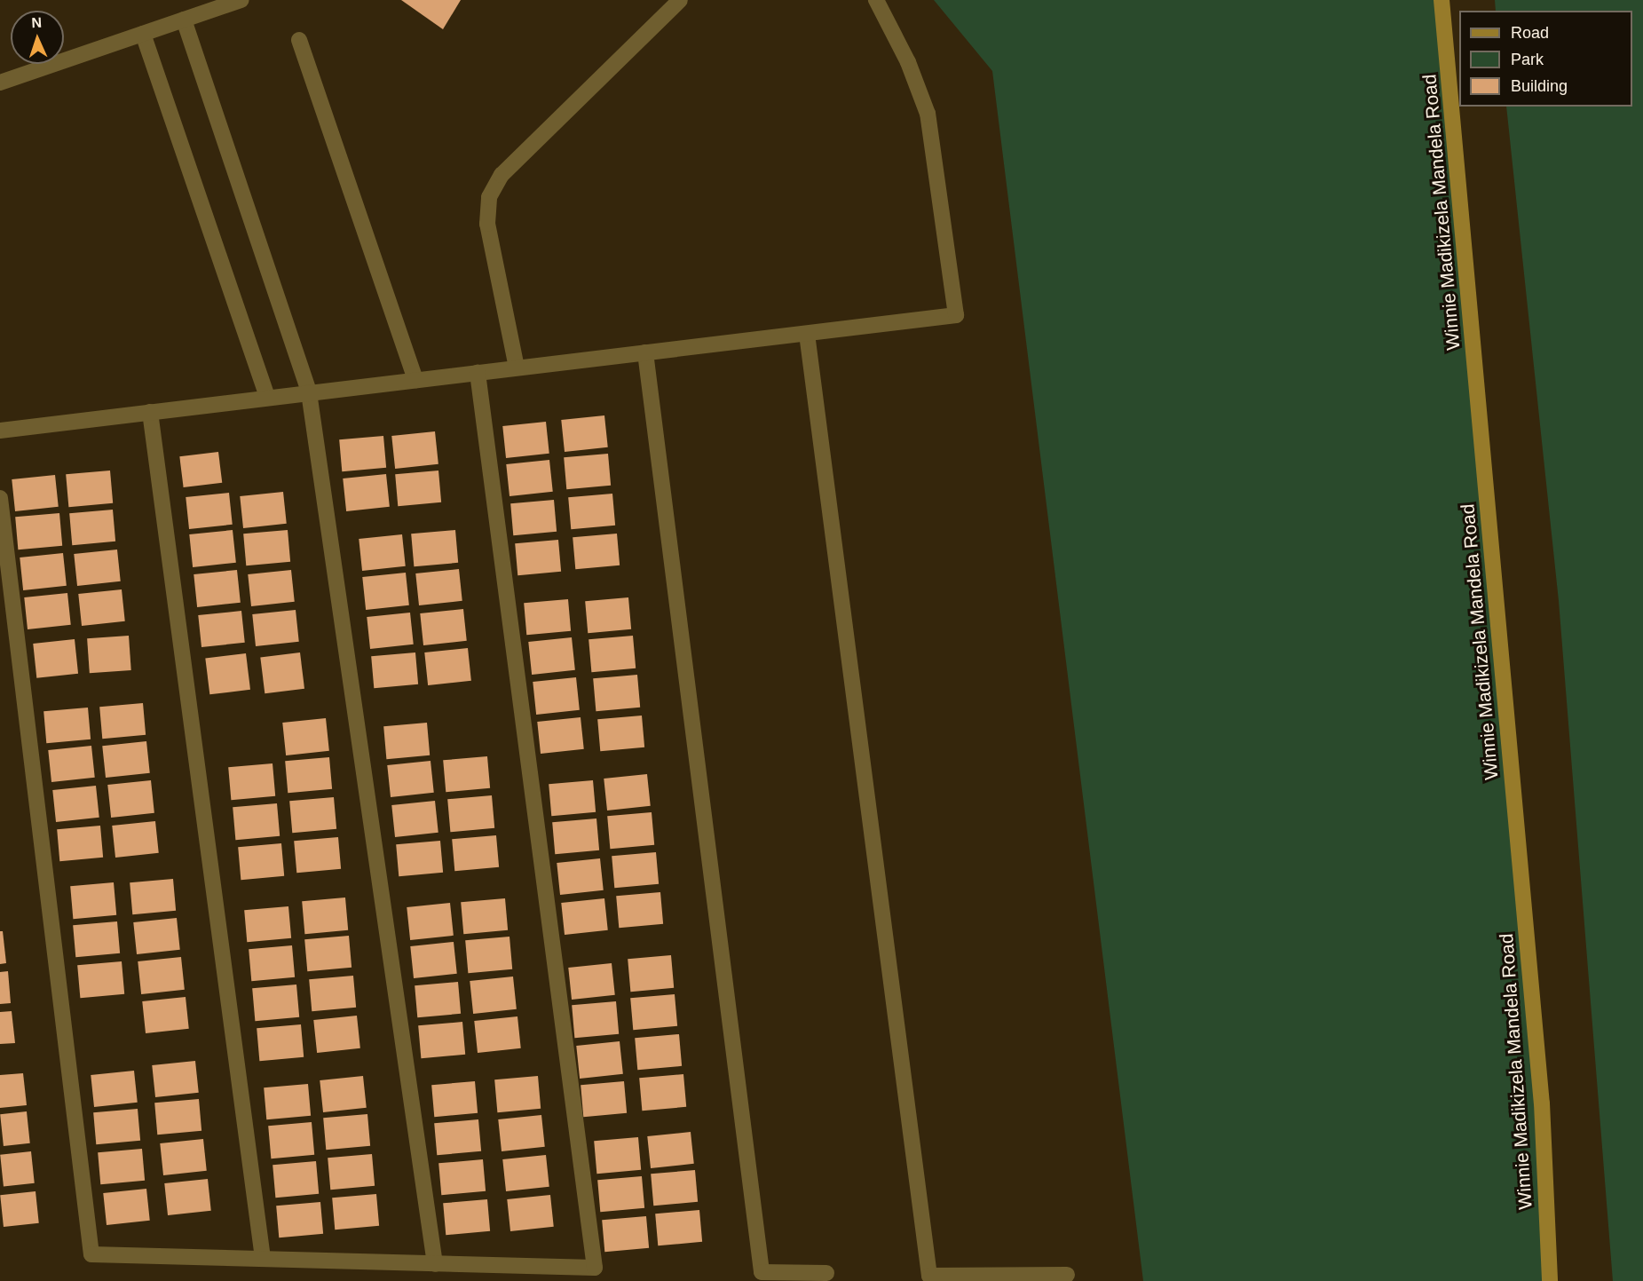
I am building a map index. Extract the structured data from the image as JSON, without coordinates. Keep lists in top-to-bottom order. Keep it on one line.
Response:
{"streets":{"main road":["Winnie Madikizela Mandela Road"]},"legend":["Road","Park","Building"],"north":"top"}
